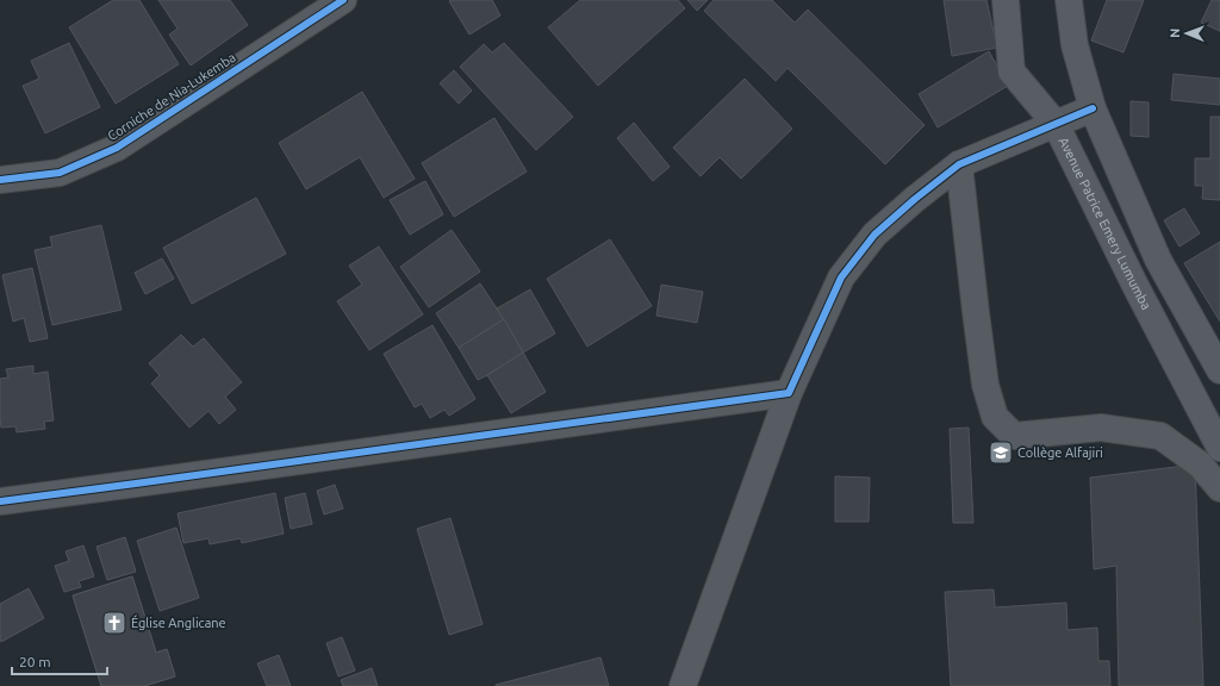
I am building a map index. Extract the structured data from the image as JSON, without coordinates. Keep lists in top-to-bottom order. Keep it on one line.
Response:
{"streets":{"main road":["Avenue Patrice Emery Lumumba"],"street":["Corniche de Nia-Lukemba"]},"places":{"school or university":["Collège Alfajiri"],"church":["Église Anglicane"]},"scale_bar":"20 m","north":"left"}
